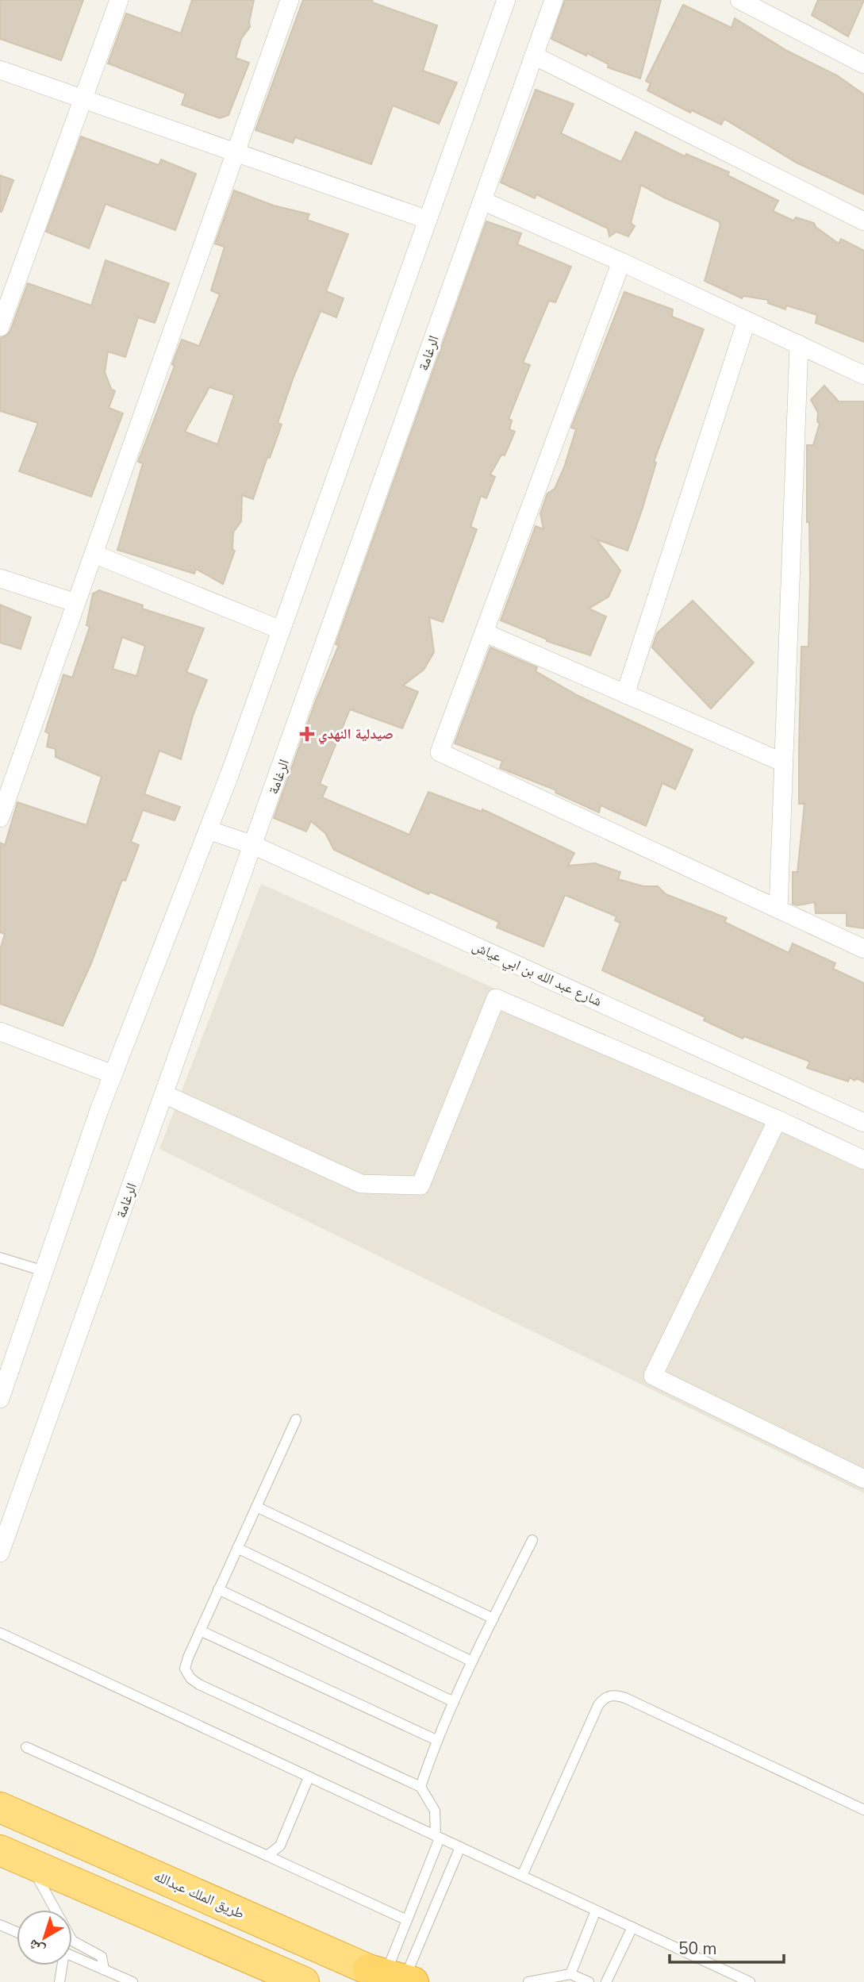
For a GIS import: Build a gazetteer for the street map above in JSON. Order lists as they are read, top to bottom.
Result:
{
  "streets": {
    "highway": ["طريق الملك عبدالله"],
    "street": ["الرغامة", "شارع عبد الله بن ابي عياش"]
  },
  "crossings": [
    ["الرغامة", "شارع عبد الله بن ابي عياش"]
  ],
  "places": {
    "health": ["صيدلية النهدي"]
  },
  "scale_bar": "50 m",
  "north": "bottom left"
}
